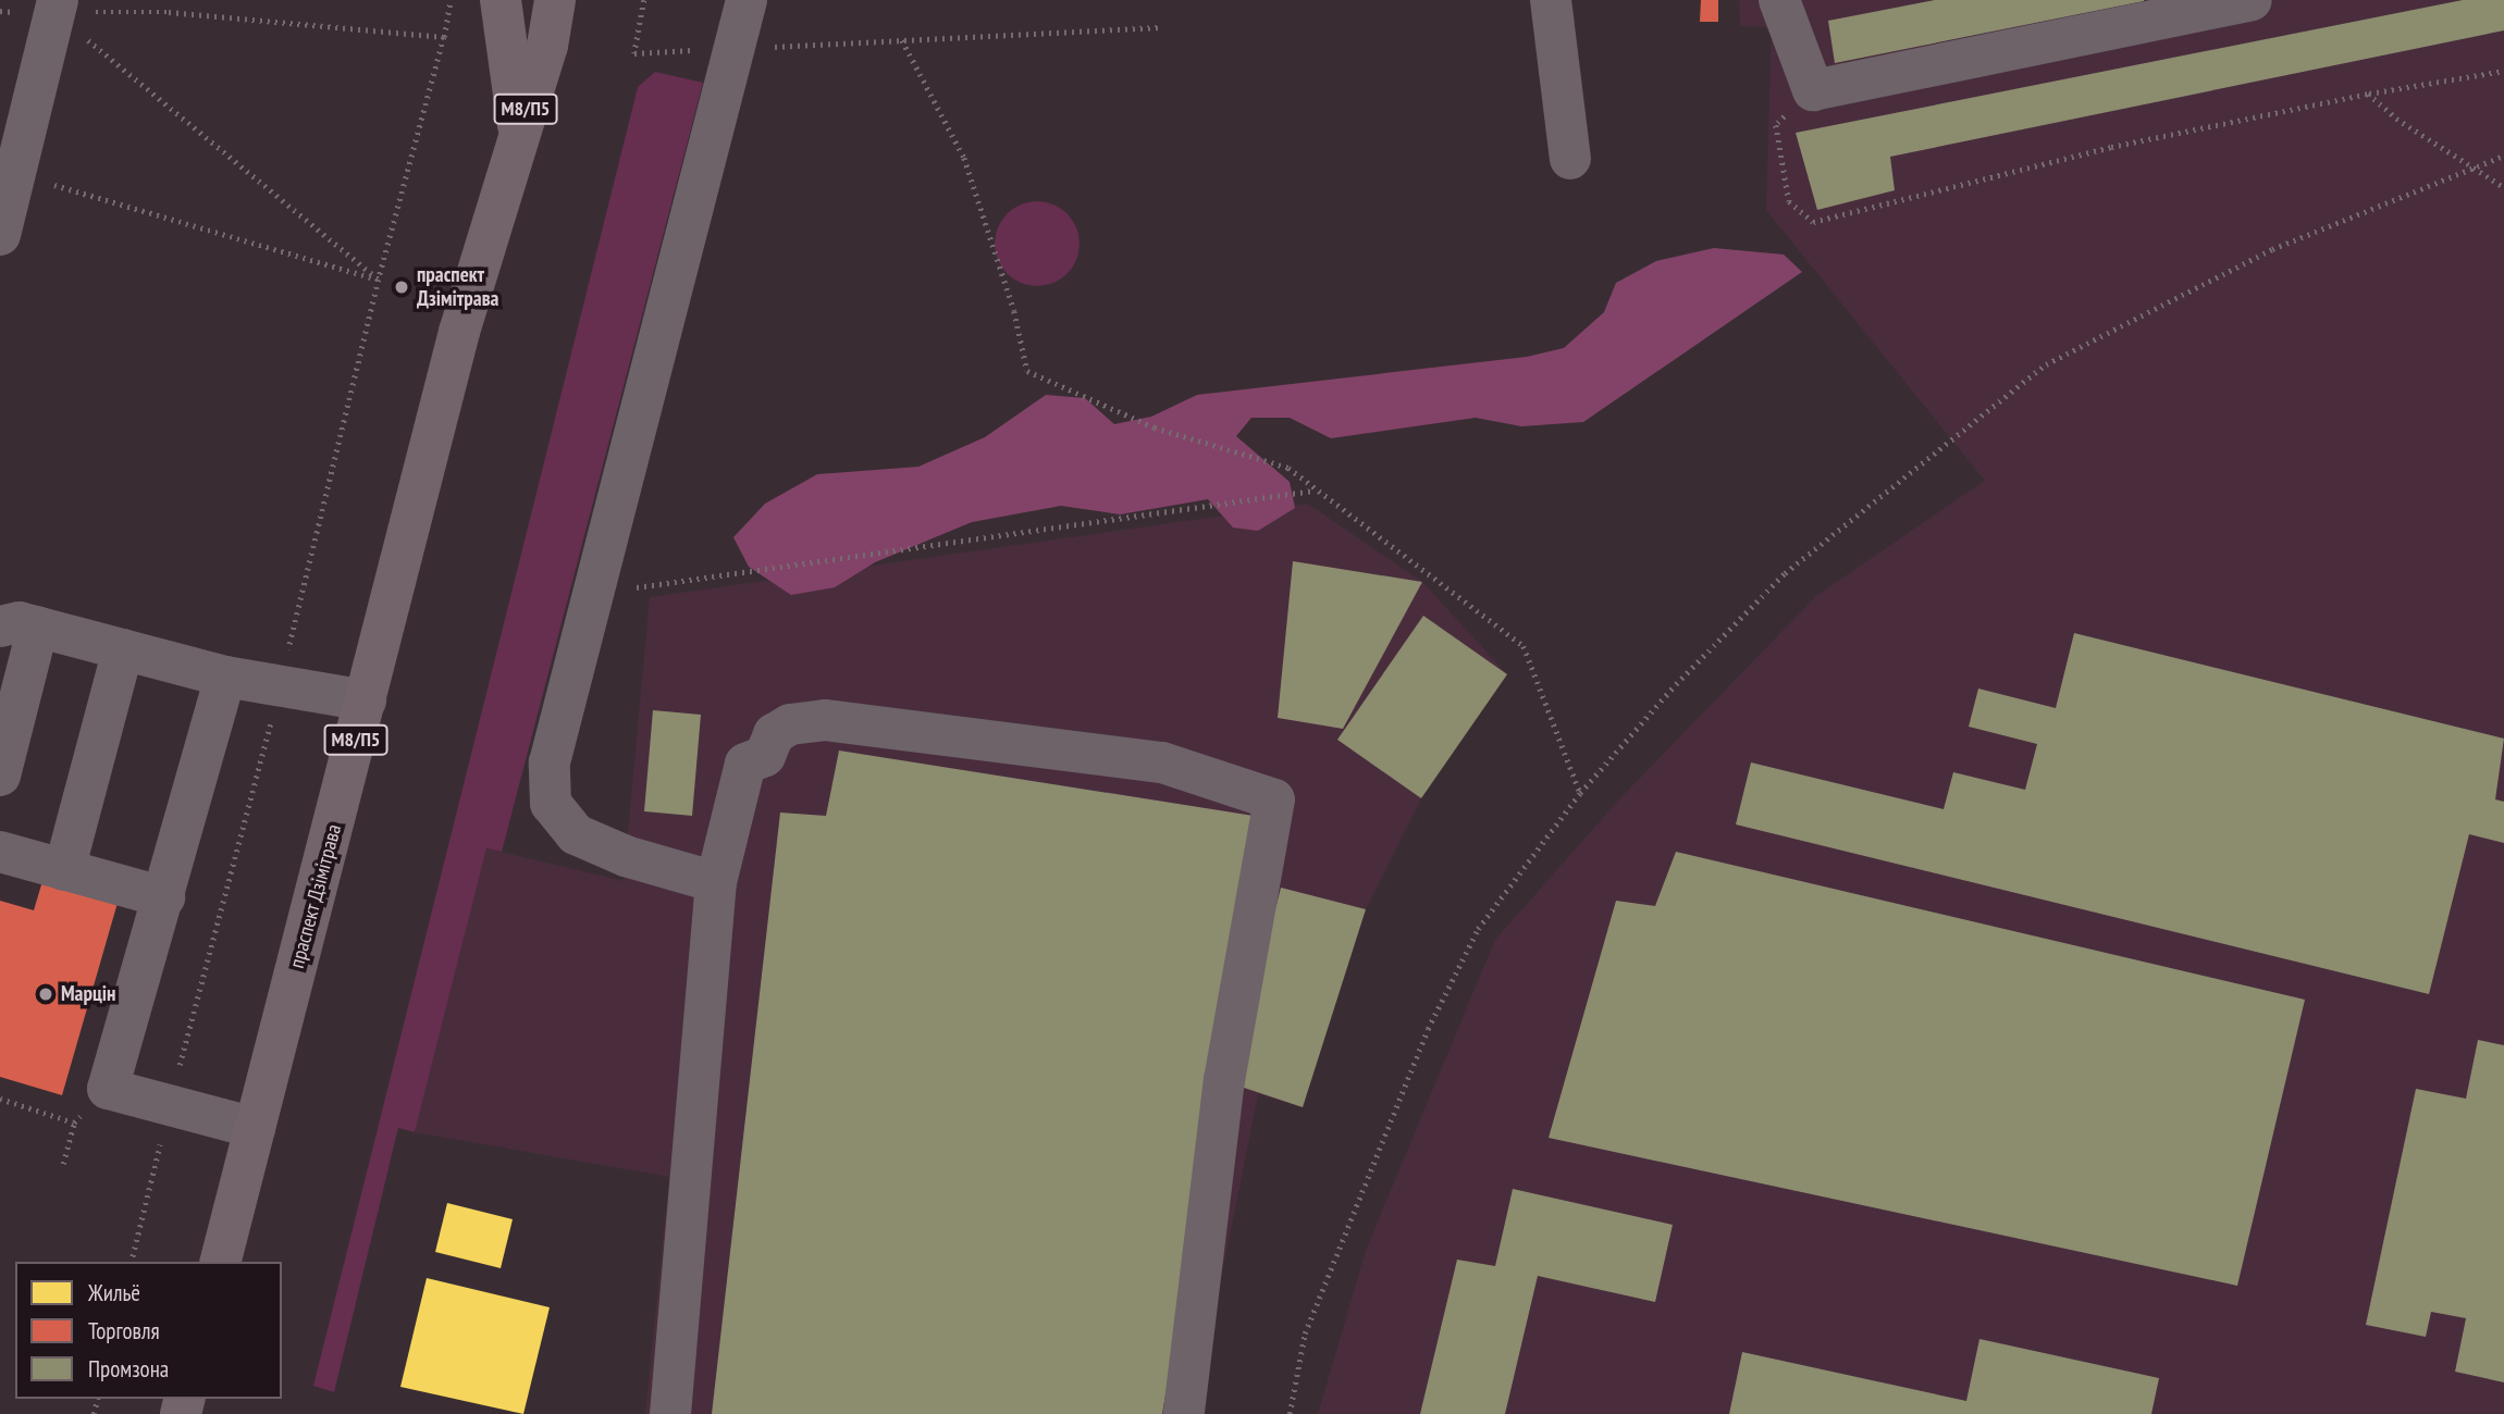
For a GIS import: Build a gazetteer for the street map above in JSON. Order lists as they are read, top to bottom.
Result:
{
  "streets": {
    "main road": ["М8/П5", "праспект Дзімітрава"]
  },
  "places": ["праспект Дзімітрава", "Марцін"],
  "legend": ["Жильё", "Торговля", "Промзона"]
}
